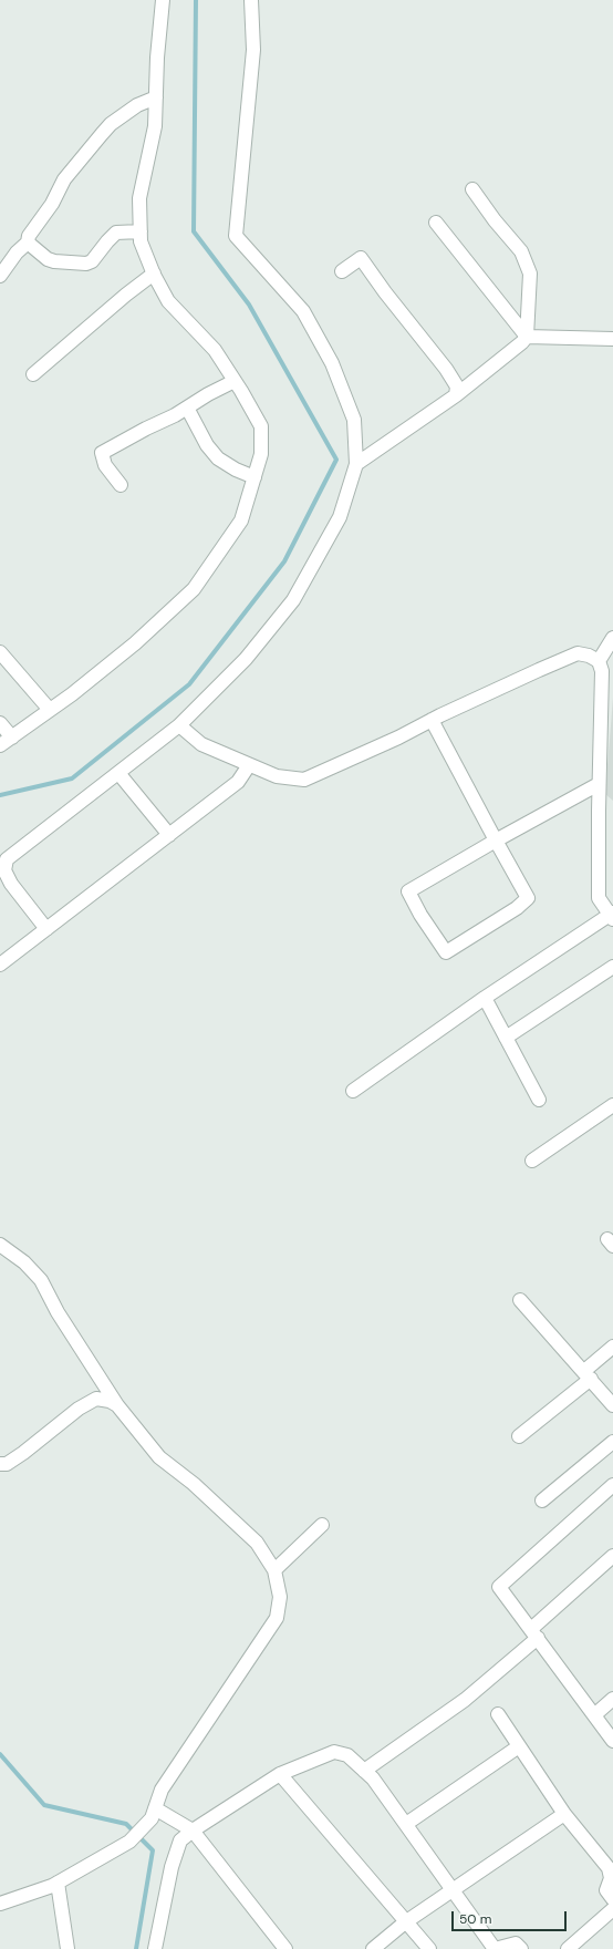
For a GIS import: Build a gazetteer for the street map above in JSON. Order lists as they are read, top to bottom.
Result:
{
  "scale_bar": "50 m"
}
